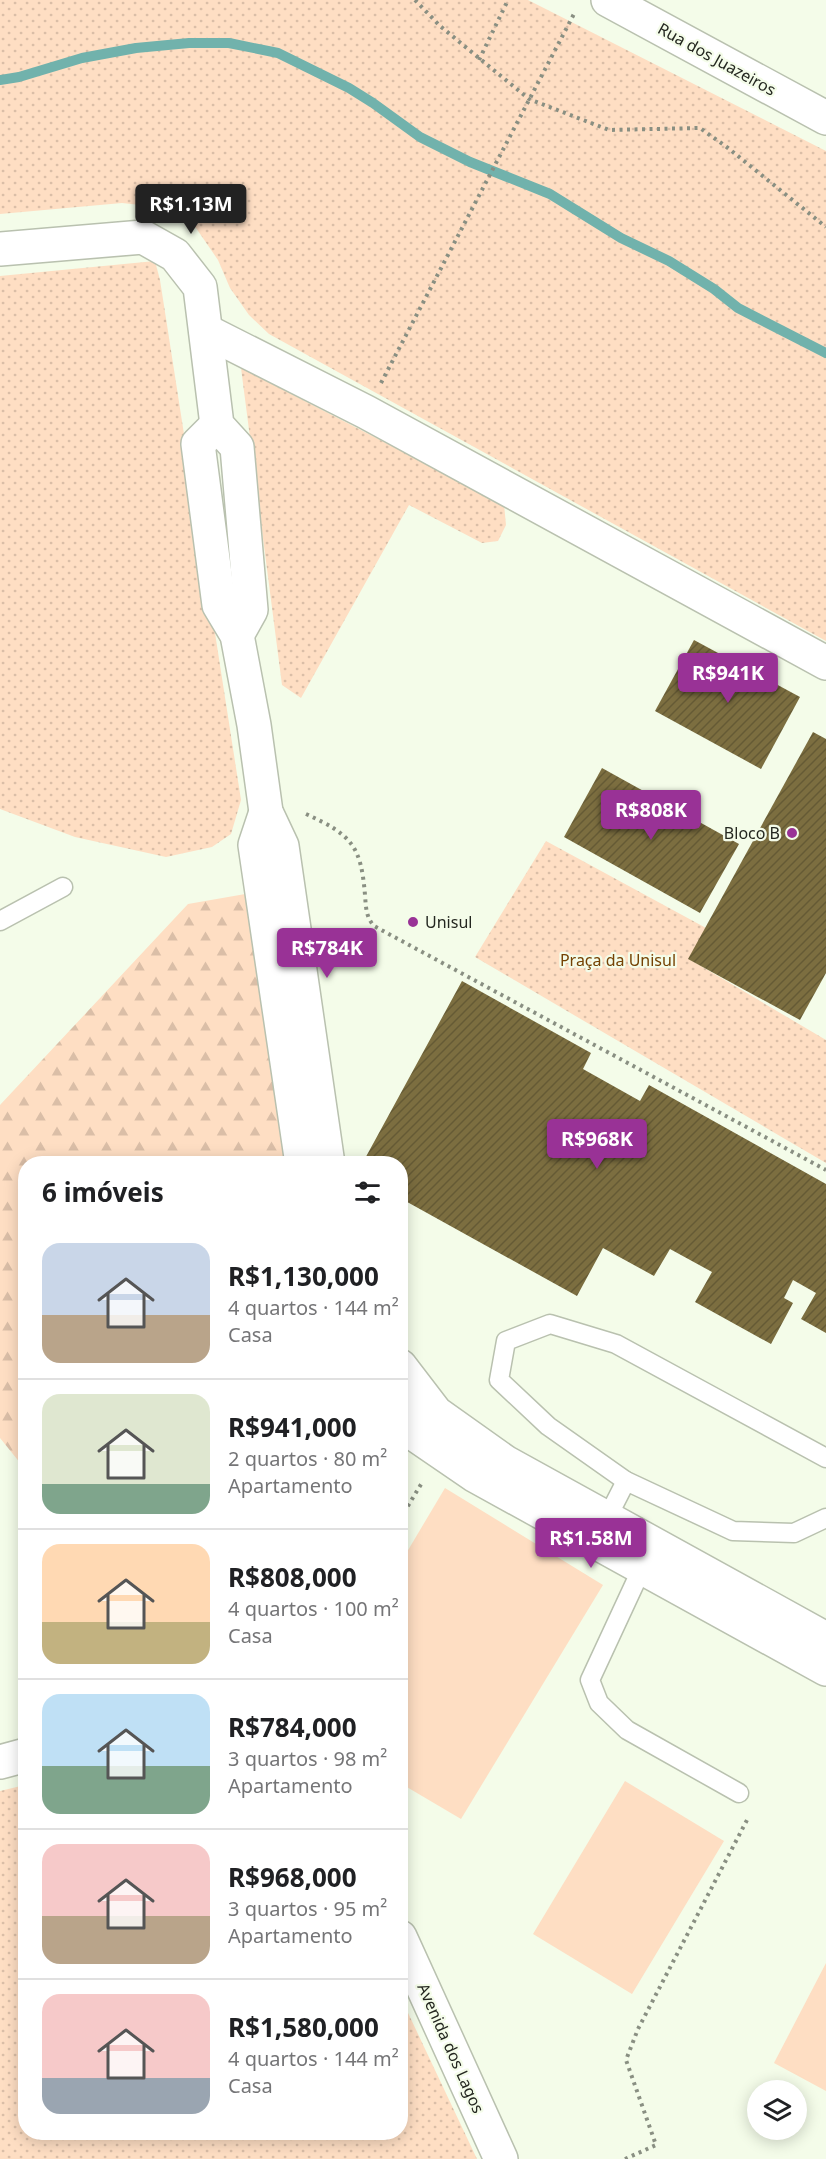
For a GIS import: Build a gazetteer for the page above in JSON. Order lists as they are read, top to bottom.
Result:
{
  "streets": {
    "street": ["Rua dos Juazeiros", "Avenida dos Lagos"]
  },
  "parks": ["Praça da Unisul"],
  "places": ["Bloco B", "Unisul"],
  "page": {
    "price": [
      "R$1.13M",
      "R$941K",
      "R$808K",
      "R$784K",
      "R$968K",
      "R$1.58M"
    ],
    "heading": "6 imóveis",
    "list": [
      {
        "name": "R$1,130,000",
        "note": "4 quartos · 144 m² · Casa"
      },
      {
        "name": "R$941,000",
        "note": "2 quartos · 80 m² · Apartamento"
      },
      {
        "name": "R$808,000",
        "note": "4 quartos · 100 m² · Casa"
      },
      {
        "name": "R$784,000",
        "note": "3 quartos · 98 m² · Apartamento"
      },
      {
        "name": "R$968,000",
        "note": "3 quartos · 95 m² · Apartamento"
      },
      {
        "name": "R$1,580,000",
        "note": "4 quartos · 144 m² · Casa"
      }
    ]
  }
}
